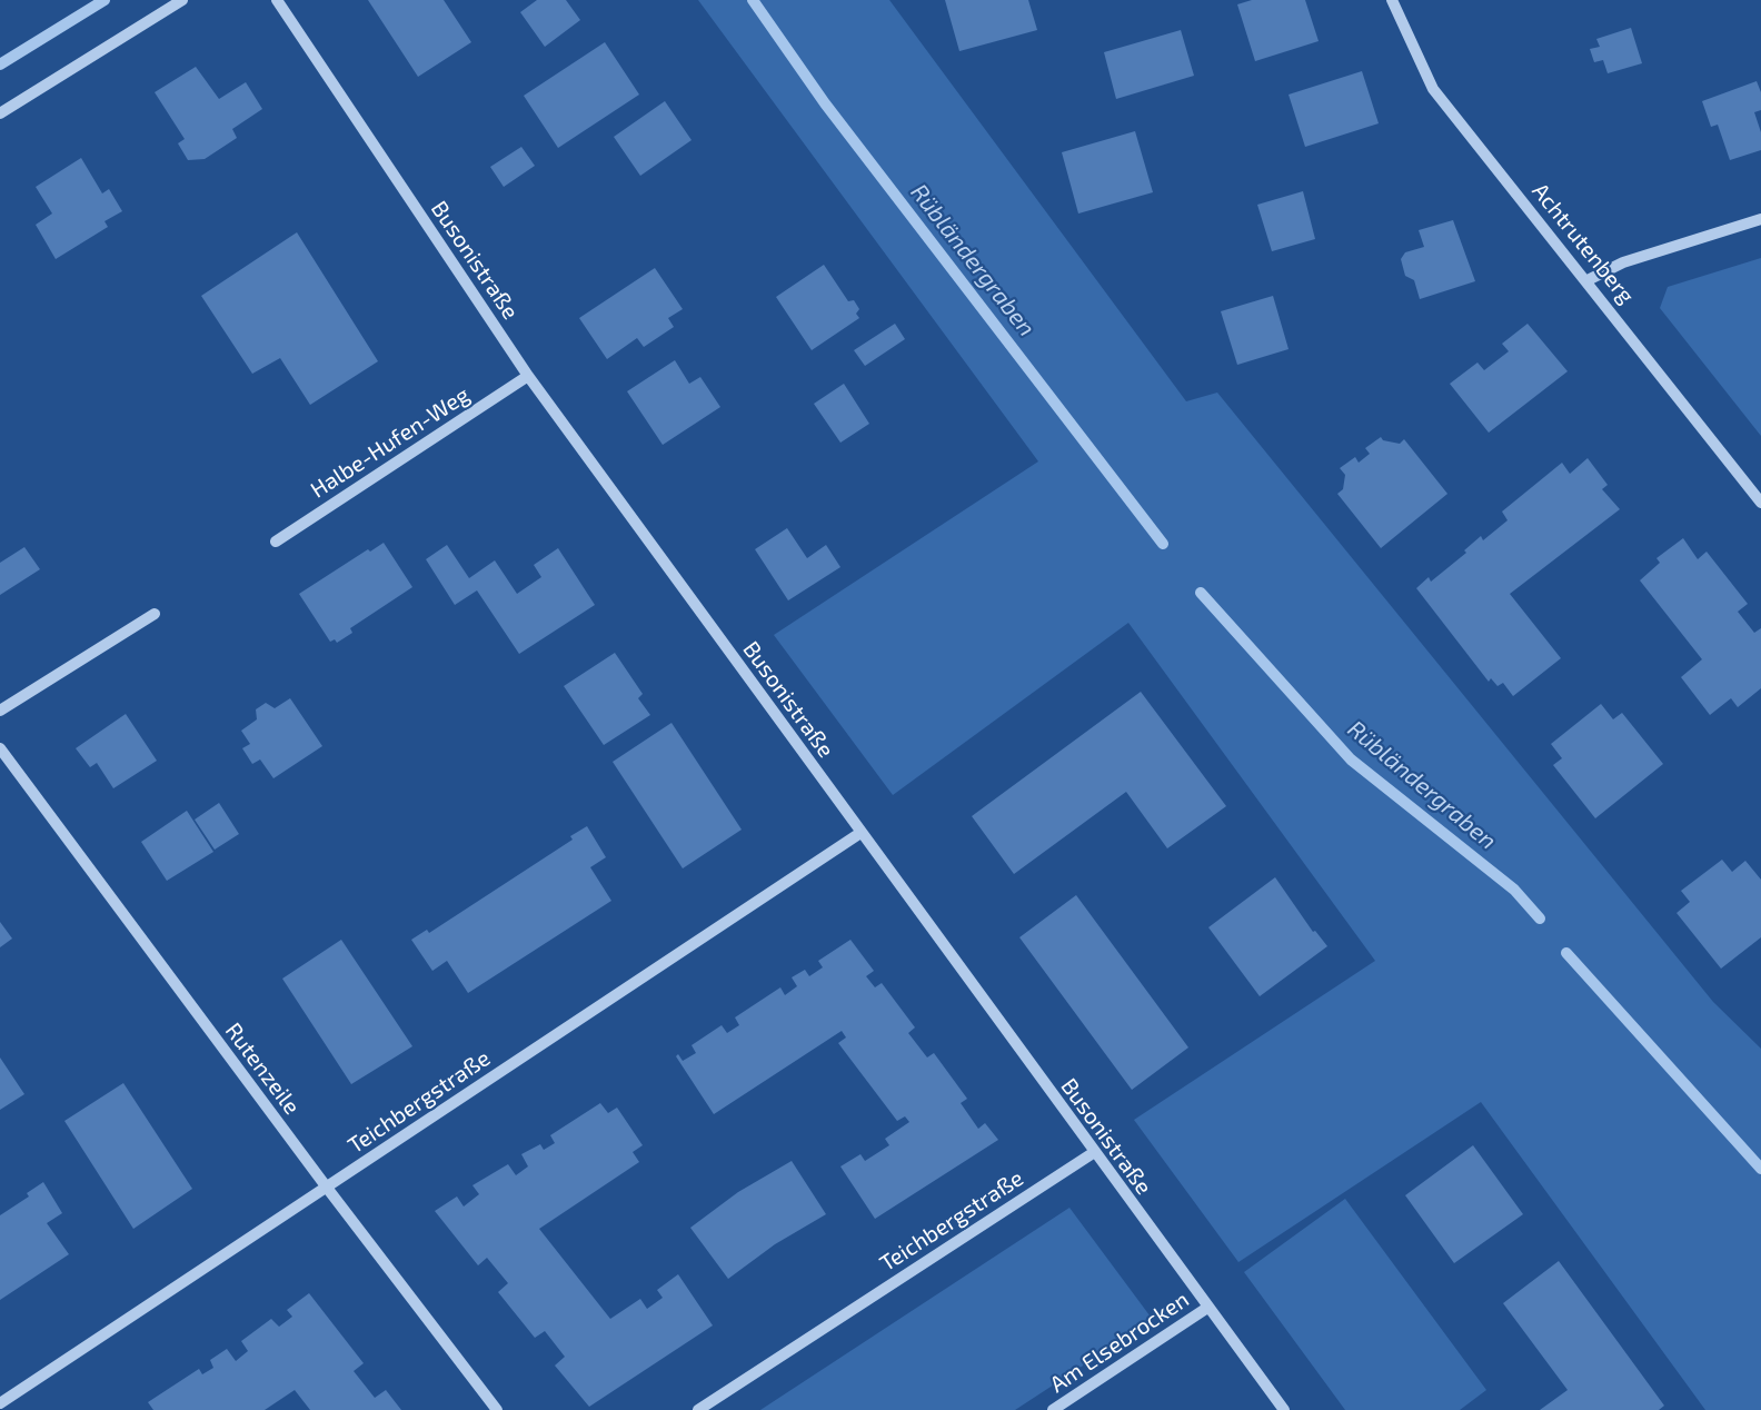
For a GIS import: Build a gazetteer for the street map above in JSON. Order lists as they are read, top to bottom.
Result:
{
  "streets": {
    "street": [
      "Achtrutenberg",
      "Busonistraße",
      "Halbe-Hufen-Weg",
      "Rutenzeile",
      "Teichbergstraße",
      "Am Elsebrocken"
    ]
  },
  "crossings": [
    ["Busonistraße", "Halbe-Hufen-Weg"],
    ["Busonistraße", "Teichbergstraße"],
    ["Busonistraße", "Am Elsebrocken"],
    ["Rutenzeile", "Teichbergstraße"]
  ],
  "water": ["Rübländergraben"]
}
